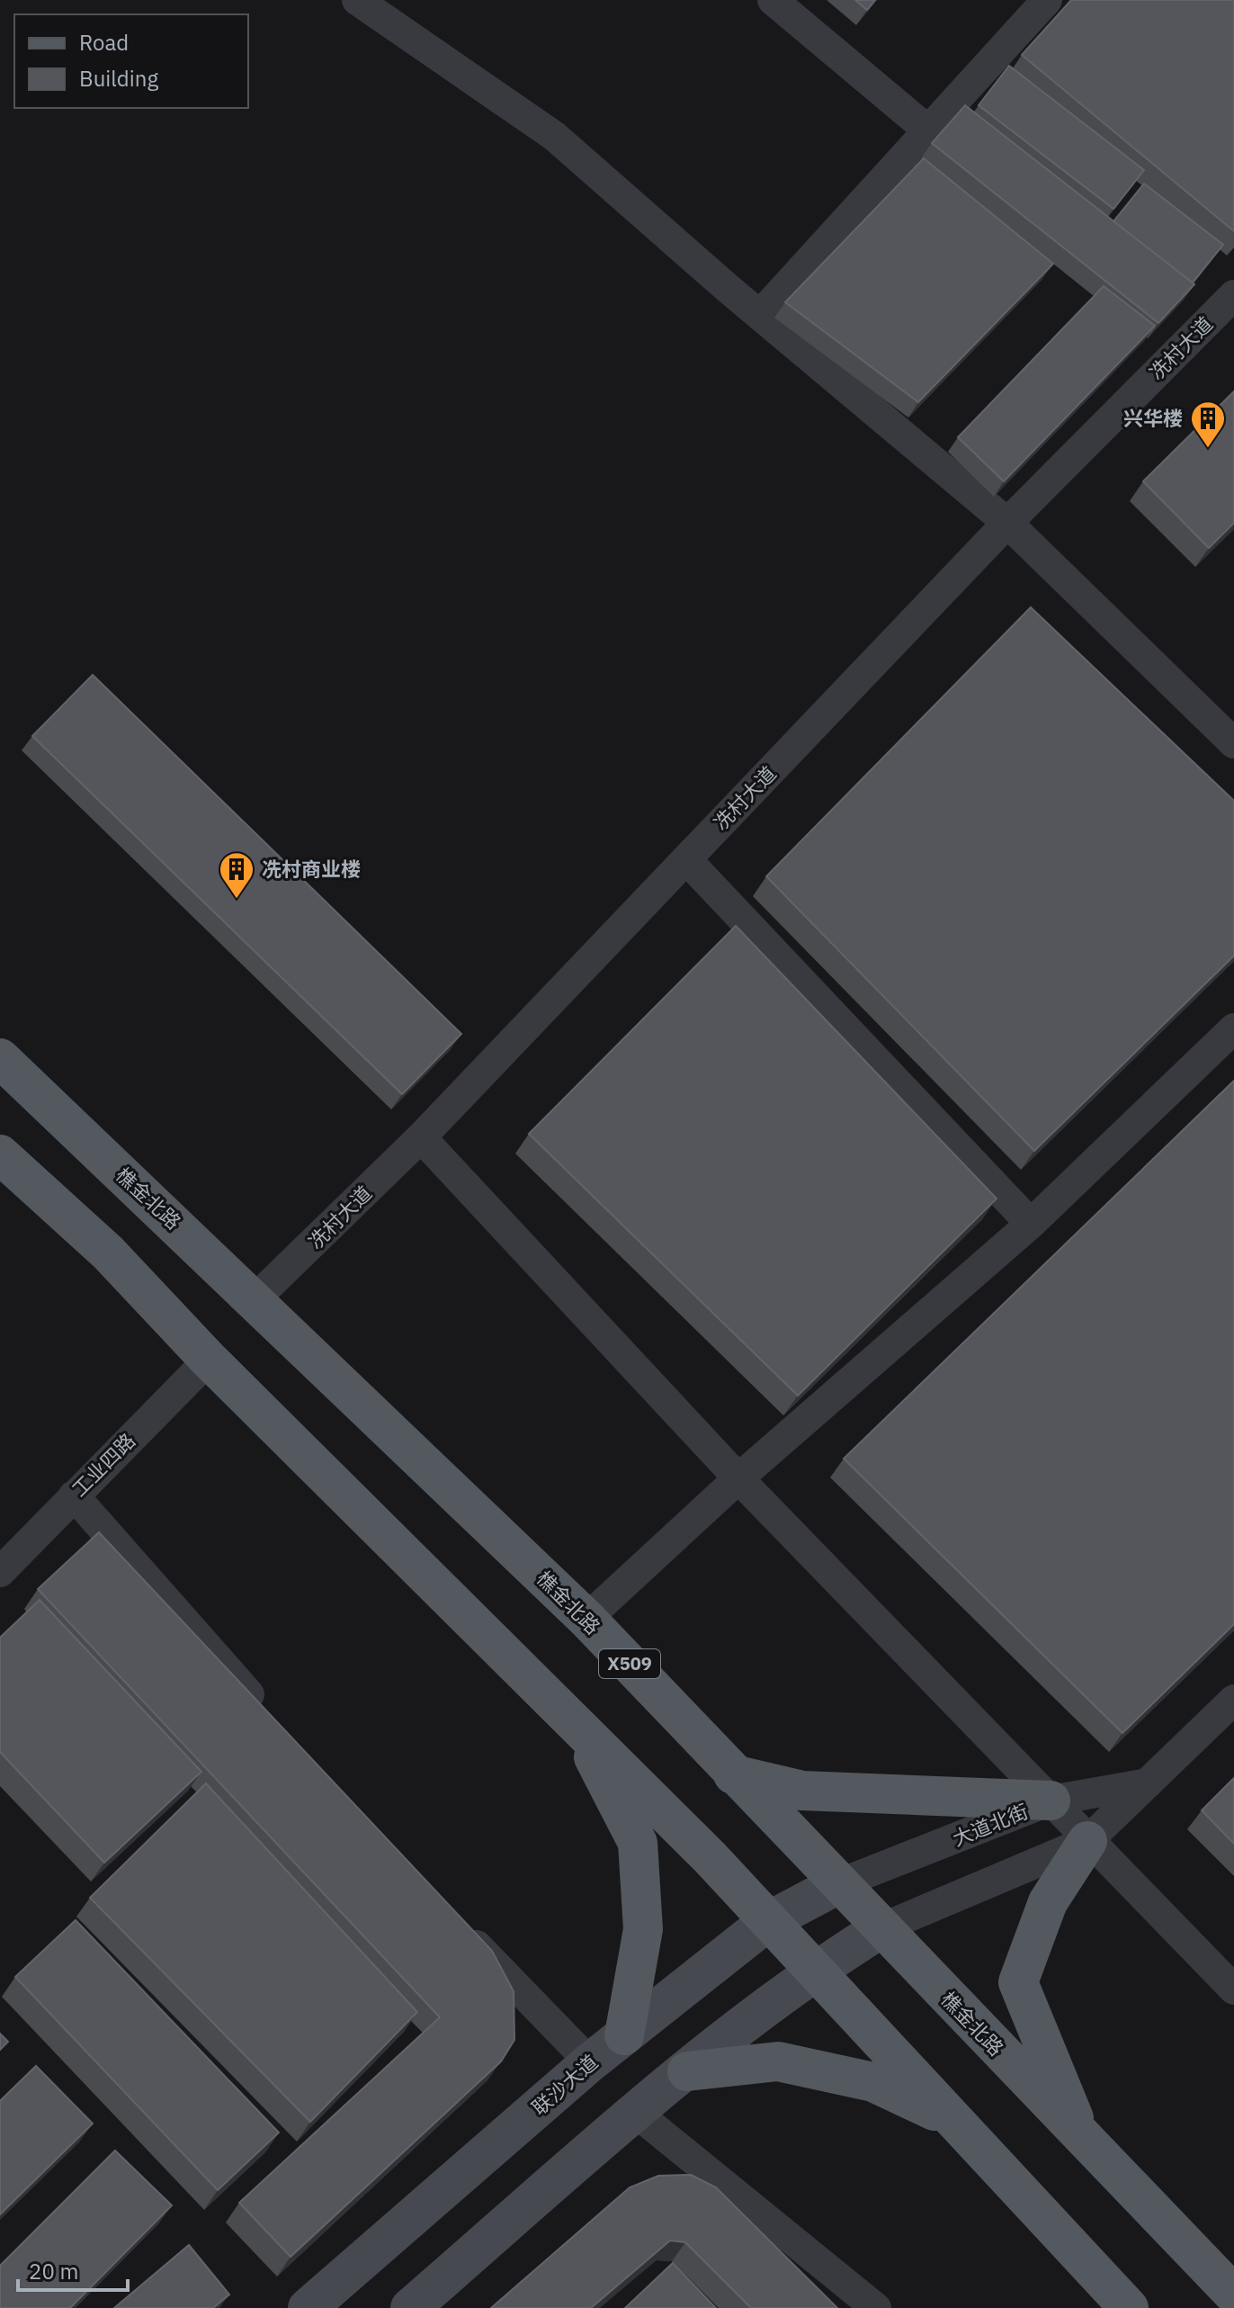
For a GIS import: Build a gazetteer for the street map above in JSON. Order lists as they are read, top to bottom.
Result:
{
  "streets": {
    "main road": ["樵金北路", "X509", "联沙大道"],
    "street": ["冼村大道", "工业四路", "大道北街"]
  },
  "crossings": [
    ["冼村大道", "樵金北路"],
    ["樵金北路", "大道北街"],
    ["樵金北路", "联沙大道"],
    ["大道北街", "联沙大道"]
  ],
  "places": {
    "building": ["兴华楼", "冼村商业楼"]
  },
  "legend": ["Road", "Building"],
  "scale_bar": "20 m"
}
